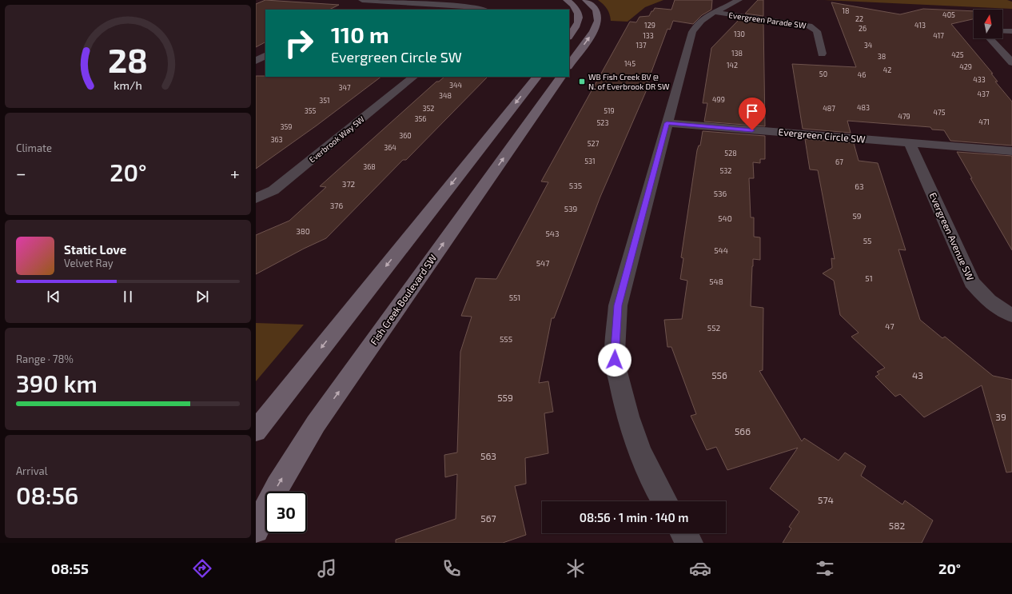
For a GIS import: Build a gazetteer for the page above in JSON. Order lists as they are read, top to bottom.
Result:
{
  "streets": {
    "main road": ["Fish Creek Boulevard SW"],
    "street": [
      "Evergreen Parade SW",
      "Evergreen Circle SW",
      "Everbrook Way SW",
      "Evergreen Avenue SW"
    ]
  },
  "crossings": [
    ["Evergreen Circle SW", "Evergreen Avenue SW"]
  ],
  "places": {
    "transit": ["WB Fish Creek BV @ N. of Everbrook DR SW"]
  },
  "house_numbers": [
    "18",
    "405",
    "22",
    "129",
    "413",
    "26",
    "130",
    "133",
    "417",
    "137",
    "34",
    "138",
    "425",
    "38",
    "145",
    "142",
    "429",
    "42",
    "50",
    "46",
    "433",
    "344",
    "347",
    "437",
    "348",
    "499",
    "351",
    "483",
    "352",
    "487",
    "355",
    "519",
    "475",
    "479",
    "356",
    "471",
    "523",
    "359",
    "360",
    "363",
    "527",
    "364",
    "528",
    "531",
    "67",
    "368",
    "532",
    "372",
    "535",
    "63",
    "536",
    "376",
    "539",
    "59",
    "540",
    "380",
    "543",
    "55",
    "544",
    "547",
    "51",
    "548",
    "551",
    "47",
    "552",
    "555",
    "556",
    "43",
    "559",
    "39",
    "566",
    "563",
    "574",
    "567",
    "582"
  ],
  "north": "top",
  "page": {
    "turn": ["110 m", "Evergreen Circle SW"],
    "tile": [
      "Climate",
      ["Range · 78%", "390 km"],
      ["Arrival", "08:56"]
    ],
    "heat": ["−", "20°", "+"],
    "song": ["Static Love", "Velvet Ray"],
    "limit": "30",
    "trip": "08:56 · 1 min · 140 m",
    "tabs": ["08:55", "20°"],
    "gauge": ["28", "km/h"]
  }
}
